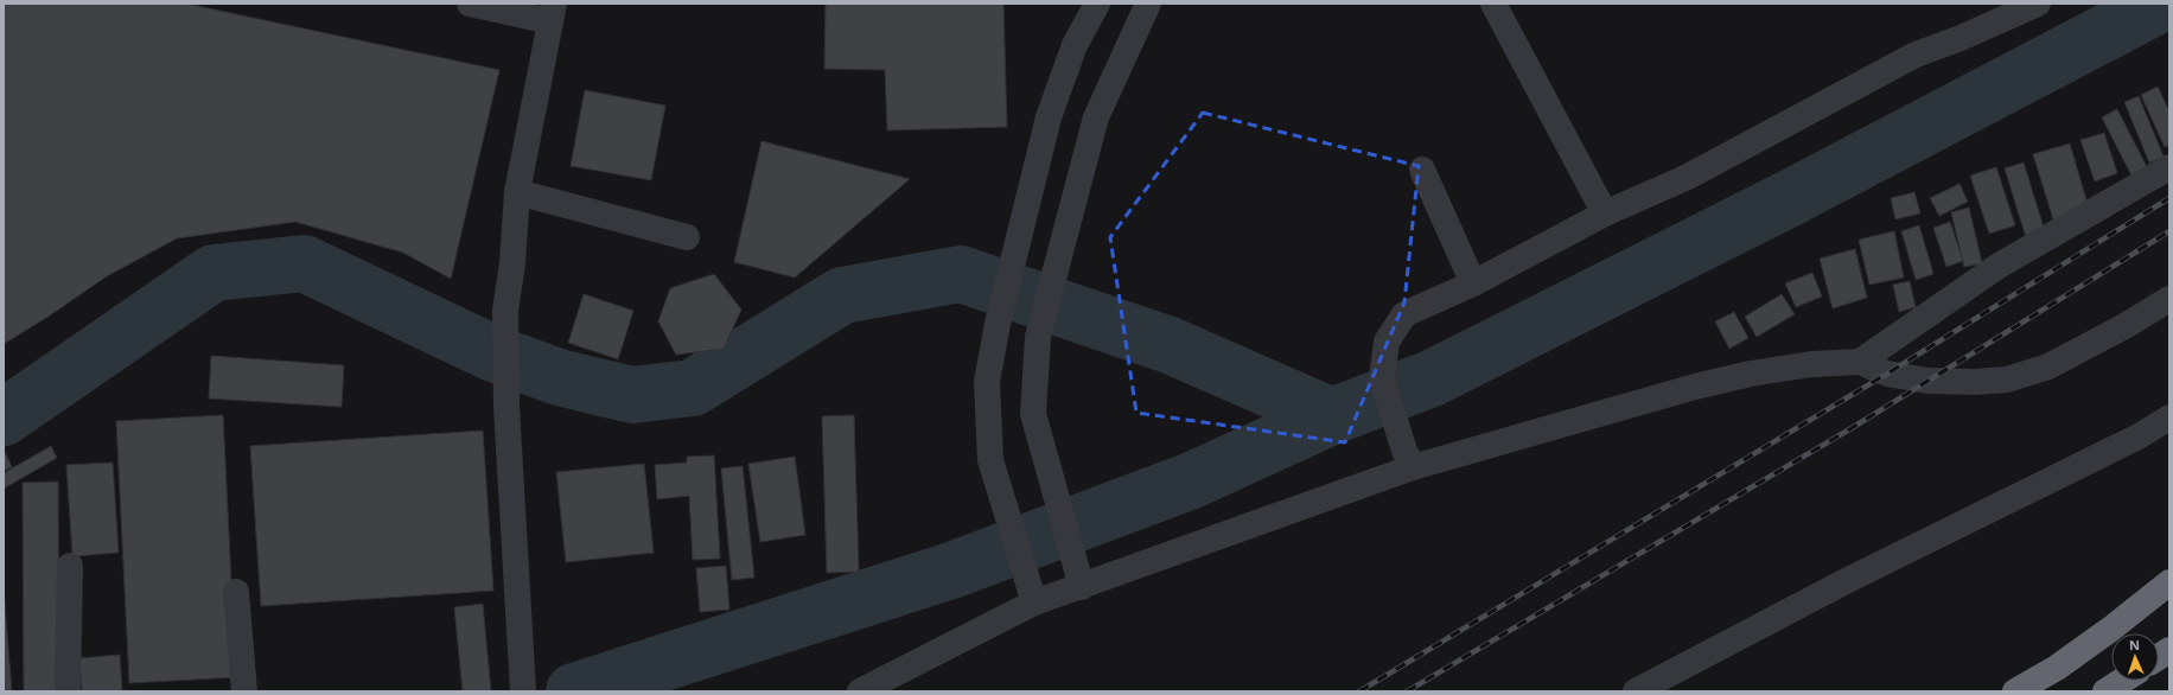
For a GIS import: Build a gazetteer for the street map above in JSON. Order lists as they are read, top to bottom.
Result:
{
  "north": "top"
}
